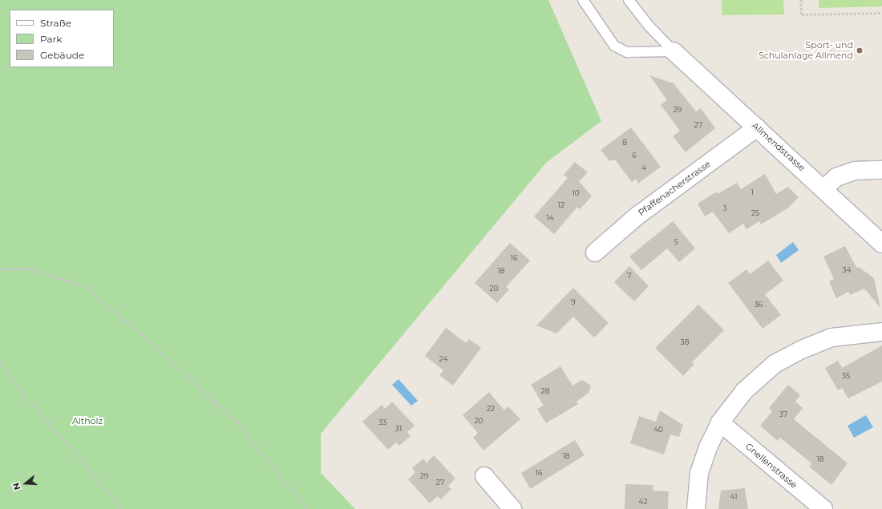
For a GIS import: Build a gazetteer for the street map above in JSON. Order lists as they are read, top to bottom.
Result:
{
  "streets": {
    "street": ["Allmendstrasse", "Pfaffenacherstrasse", "Gnellenstrasse"]
  },
  "crossings": [
    ["Allmendstrasse", "Pfaffenacherstrasse"]
  ],
  "parks": ["Altholz"],
  "places": ["Sport- und Schulanlage Allmend"],
  "house_numbers": [
    "29",
    "27",
    "8",
    "6",
    "4",
    "1",
    "10",
    "12",
    "3",
    "25",
    "14",
    "5",
    "16",
    "34",
    "18",
    "7",
    "20",
    "9",
    "36",
    "38",
    "24",
    "35",
    "28",
    "22",
    "37",
    "20",
    "33",
    "31",
    "40",
    "18",
    "18",
    "16",
    "29",
    "27",
    "41",
    "42"
  ],
  "legend": ["Straße", "Park", "Gebäude"],
  "north": "left"
}
